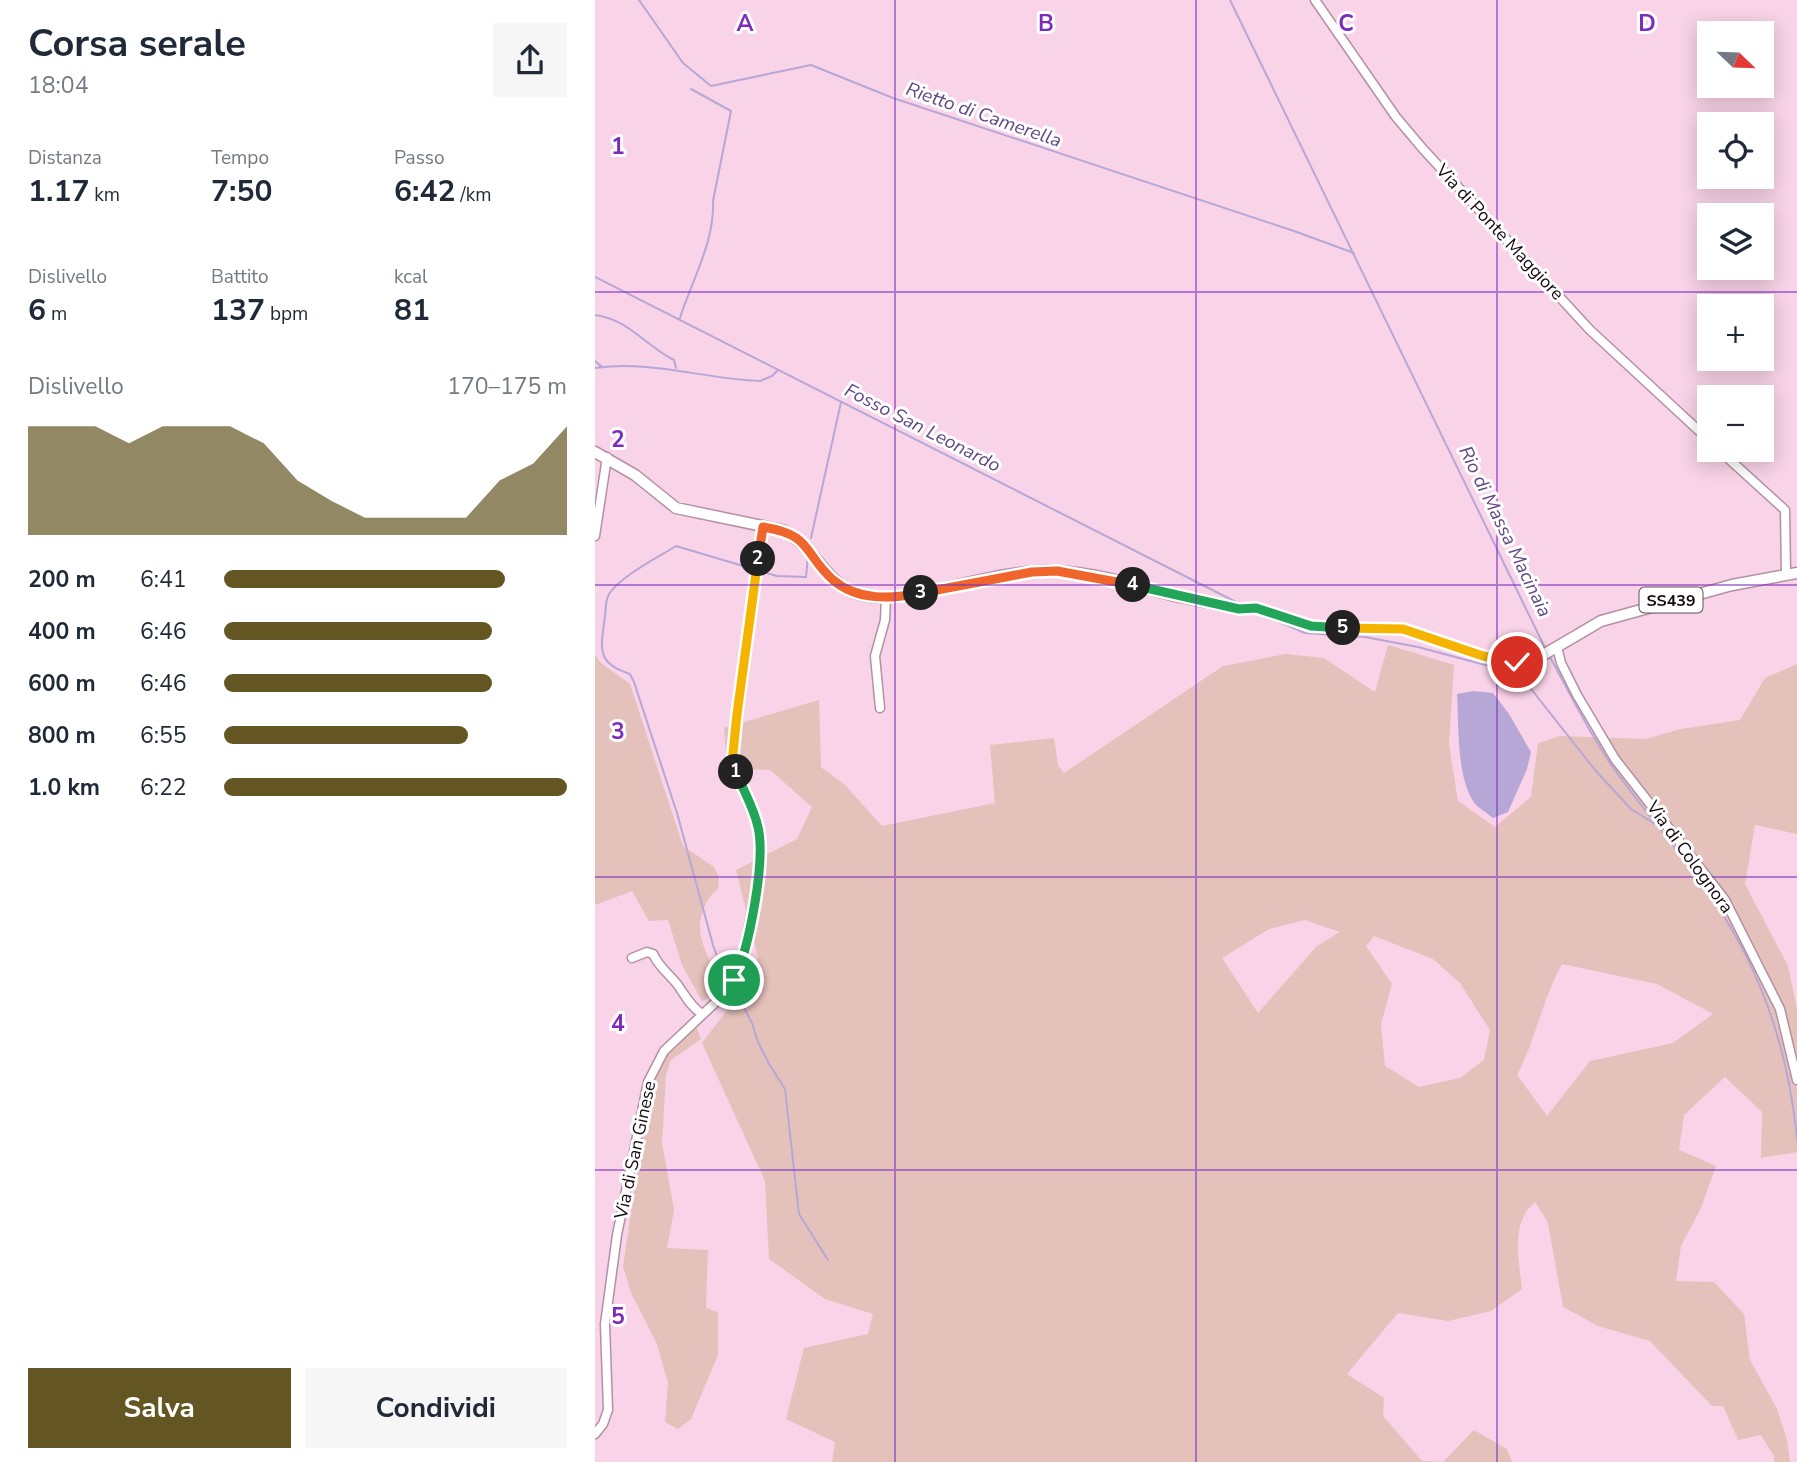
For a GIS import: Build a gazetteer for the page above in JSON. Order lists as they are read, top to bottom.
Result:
{
  "streets": {
    "main road": ["SS439"],
    "street": ["Via di Ponte Maggiore", "Via di Colognora", "Via di San Ginese"]
  },
  "crossings": [
    ["SS439", "Via di Colognora"],
    ["SS439", "Via di San Ginese"]
  ],
  "water": ["Rietto di Camerella", "Fosso San Leonardo", "Rio di Massa Macinaia"],
  "north": "bottom right",
  "page": {
    "heading": ["Corsa serale", "18:04"],
    "map_buttons": ["+", "−"],
    "stats": [
      ["Distanza", "1.17 km"],
      ["Tempo", "7:50"],
      ["Passo", "6:42 /km"],
      ["Dislivello", "6 m"],
      ["Battito", "137 bpm"],
      ["kcal", "81"]
    ],
    "chart": ["Dislivello", "170–175 m"],
    "pins": [
      "2",
      "4",
      "3",
      "5",
      "1"
    ],
    "list": [
      {
        "name": "200 m",
        "note": "6:41"
      },
      {
        "name": "400 m",
        "note": "6:46"
      },
      {
        "name": "600 m",
        "note": "6:46"
      },
      {
        "name": "800 m",
        "note": "6:55"
      },
      {
        "name": "1.0 km",
        "note": "6:22"
      }
    ],
    "buttons": ["Salva", "Condividi"]
  },
  "grid": {
    "columns": [
      "A",
      "B",
      "C",
      "D"
    ],
    "rows": [
      "1",
      "2",
      "3",
      "4",
      "5"
    ]
  }
}
